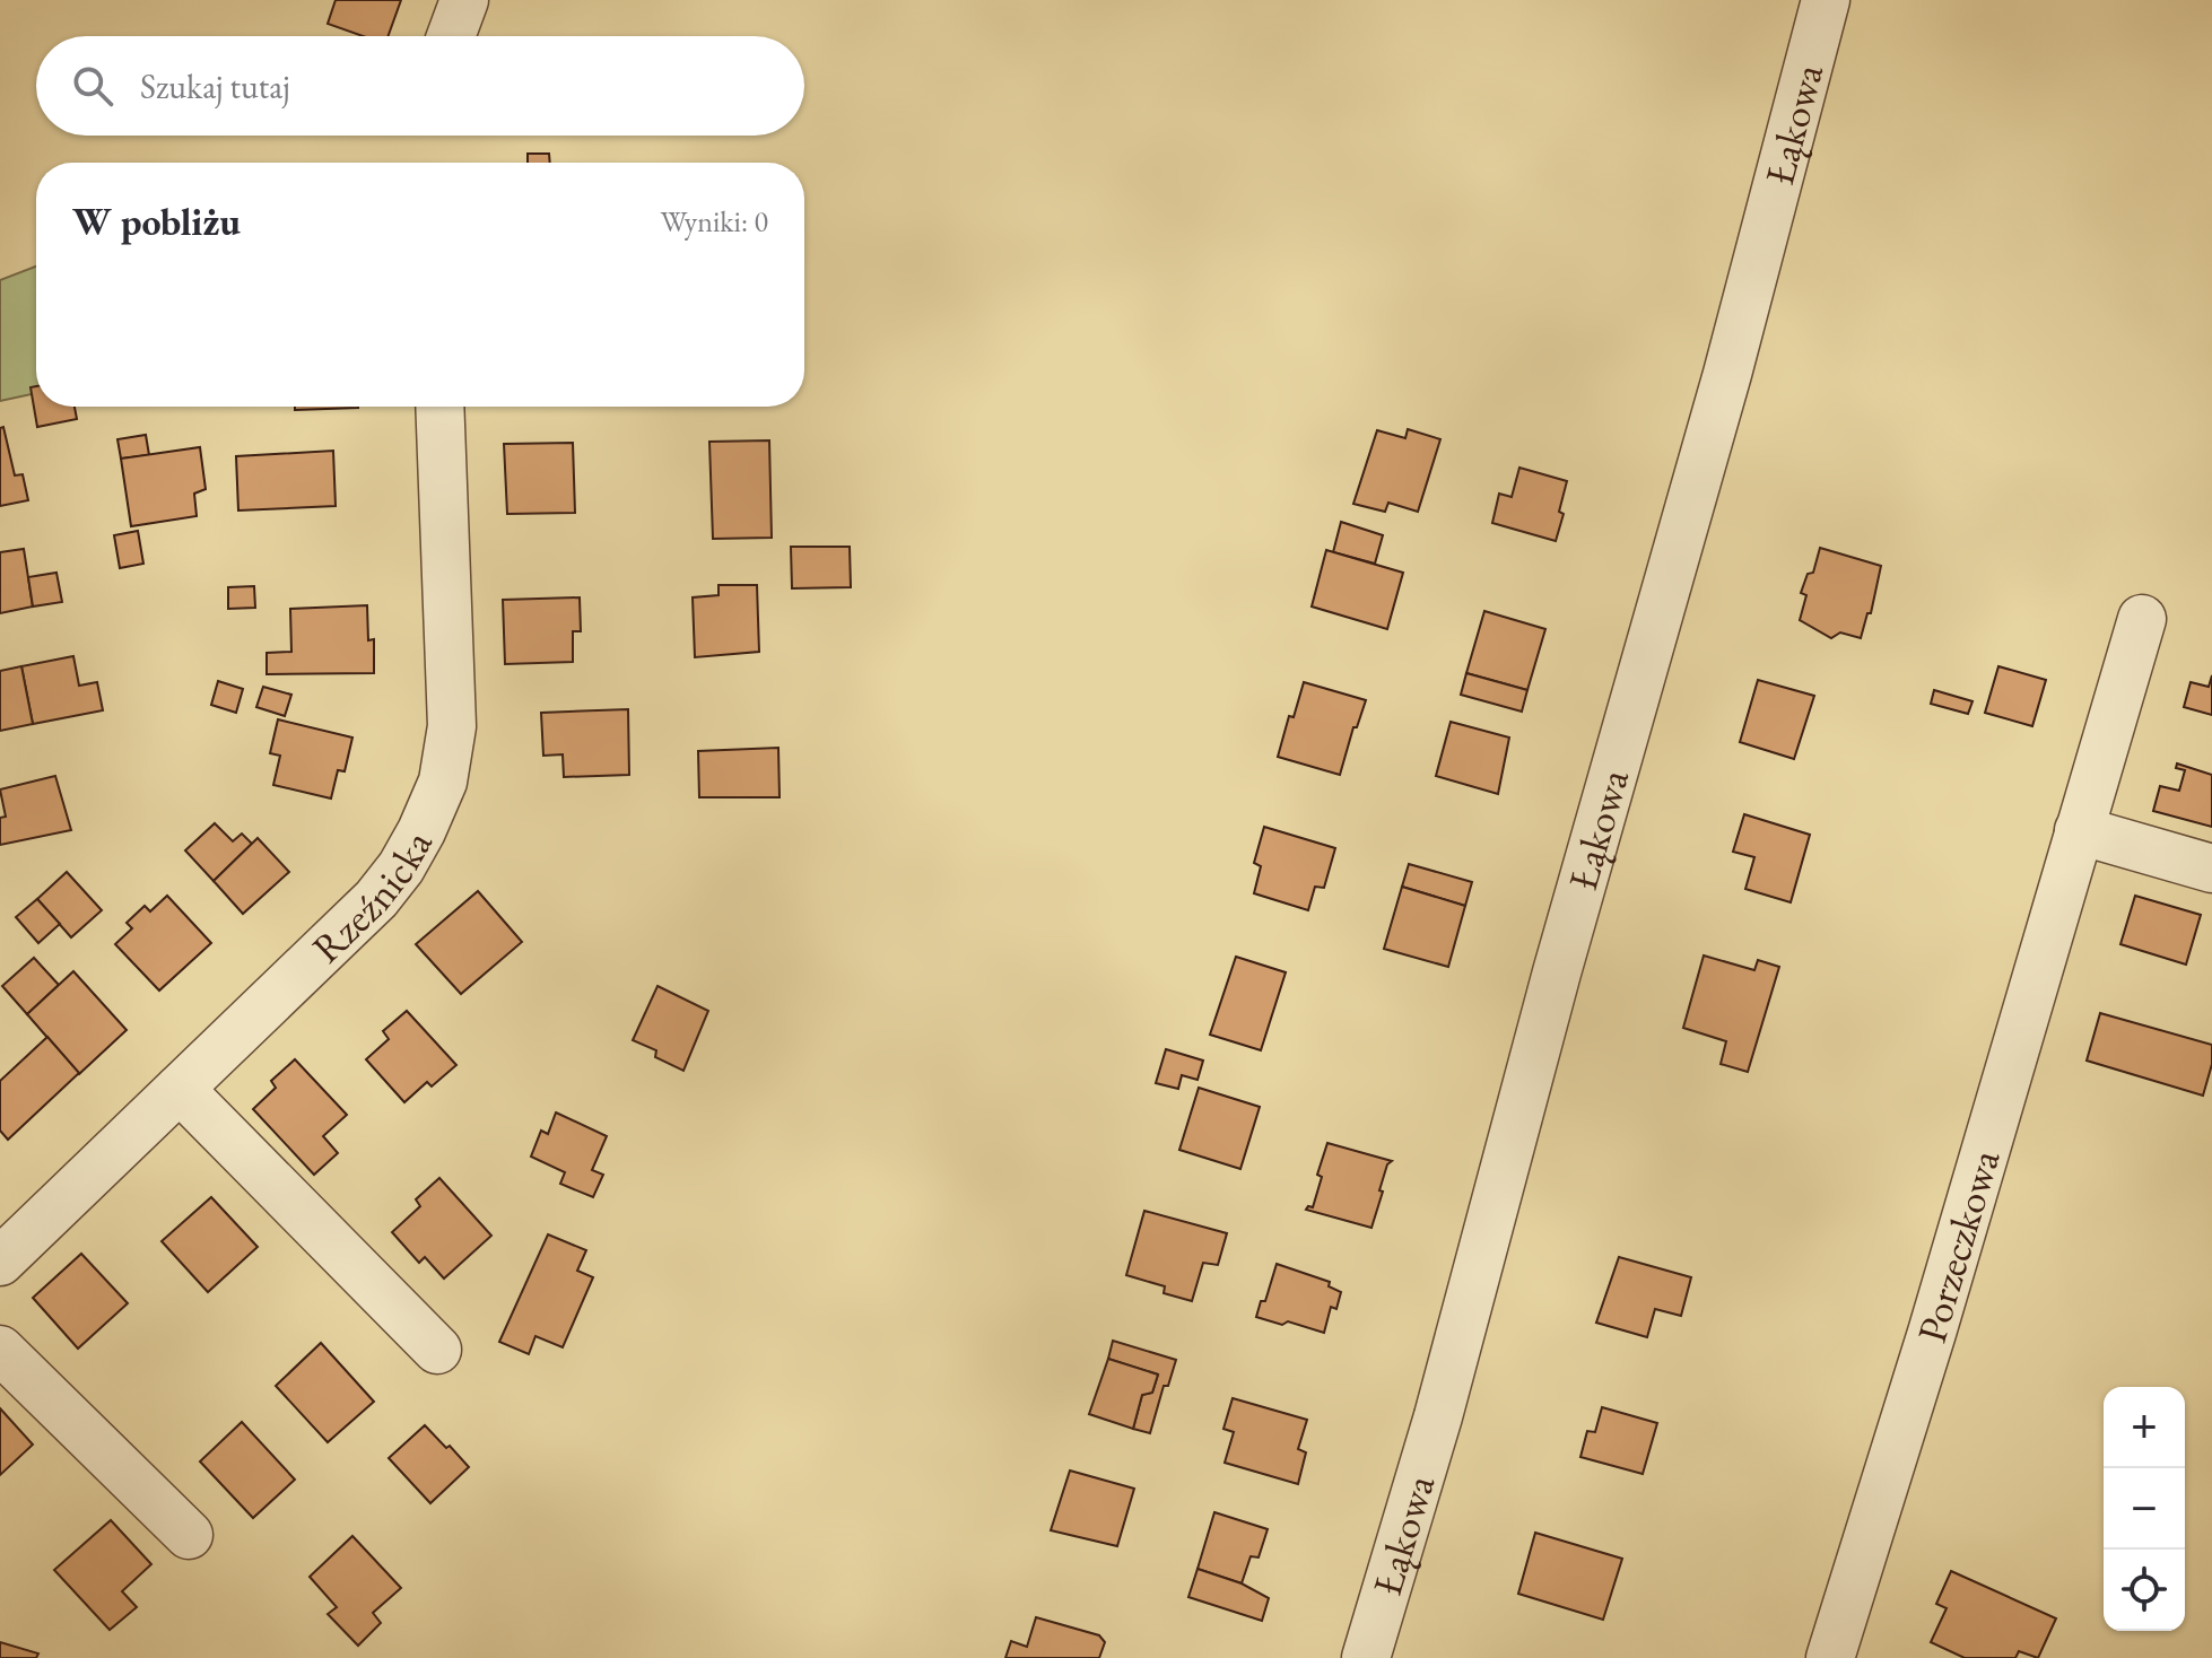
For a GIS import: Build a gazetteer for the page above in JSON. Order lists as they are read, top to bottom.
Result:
{
  "streets": {
    "street": ["Łąkowa", "Rzeźnicka", "Porzeczkowa"]
  },
  "page": {
    "search": "Szukaj tutaj",
    "heading": ["W pobliżu", "Wyniki: 0"],
    "map_buttons": ["+", "−"]
  }
}
